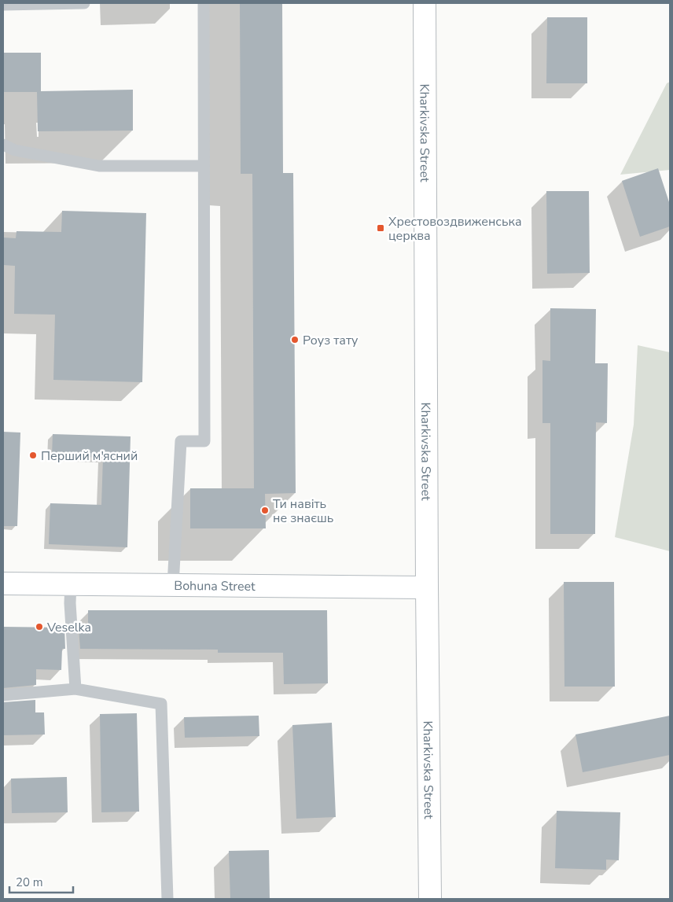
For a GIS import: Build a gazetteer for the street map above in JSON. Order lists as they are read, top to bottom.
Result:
{
  "streets": {
    "main road": ["Kharkivska Street", "Bohuna Street"]
  },
  "crossings": [
    ["Kharkivska Street", "Bohuna Street"]
  ],
  "places": {
    "transit": ["Хрестовоздвиженська церква"],
    "other": [
      "Роуз тату",
      "Перший м'ясний",
      "Ти навіть не знаєшь",
      "Veselka"
    ]
  },
  "scale_bar": "20 m"
}
